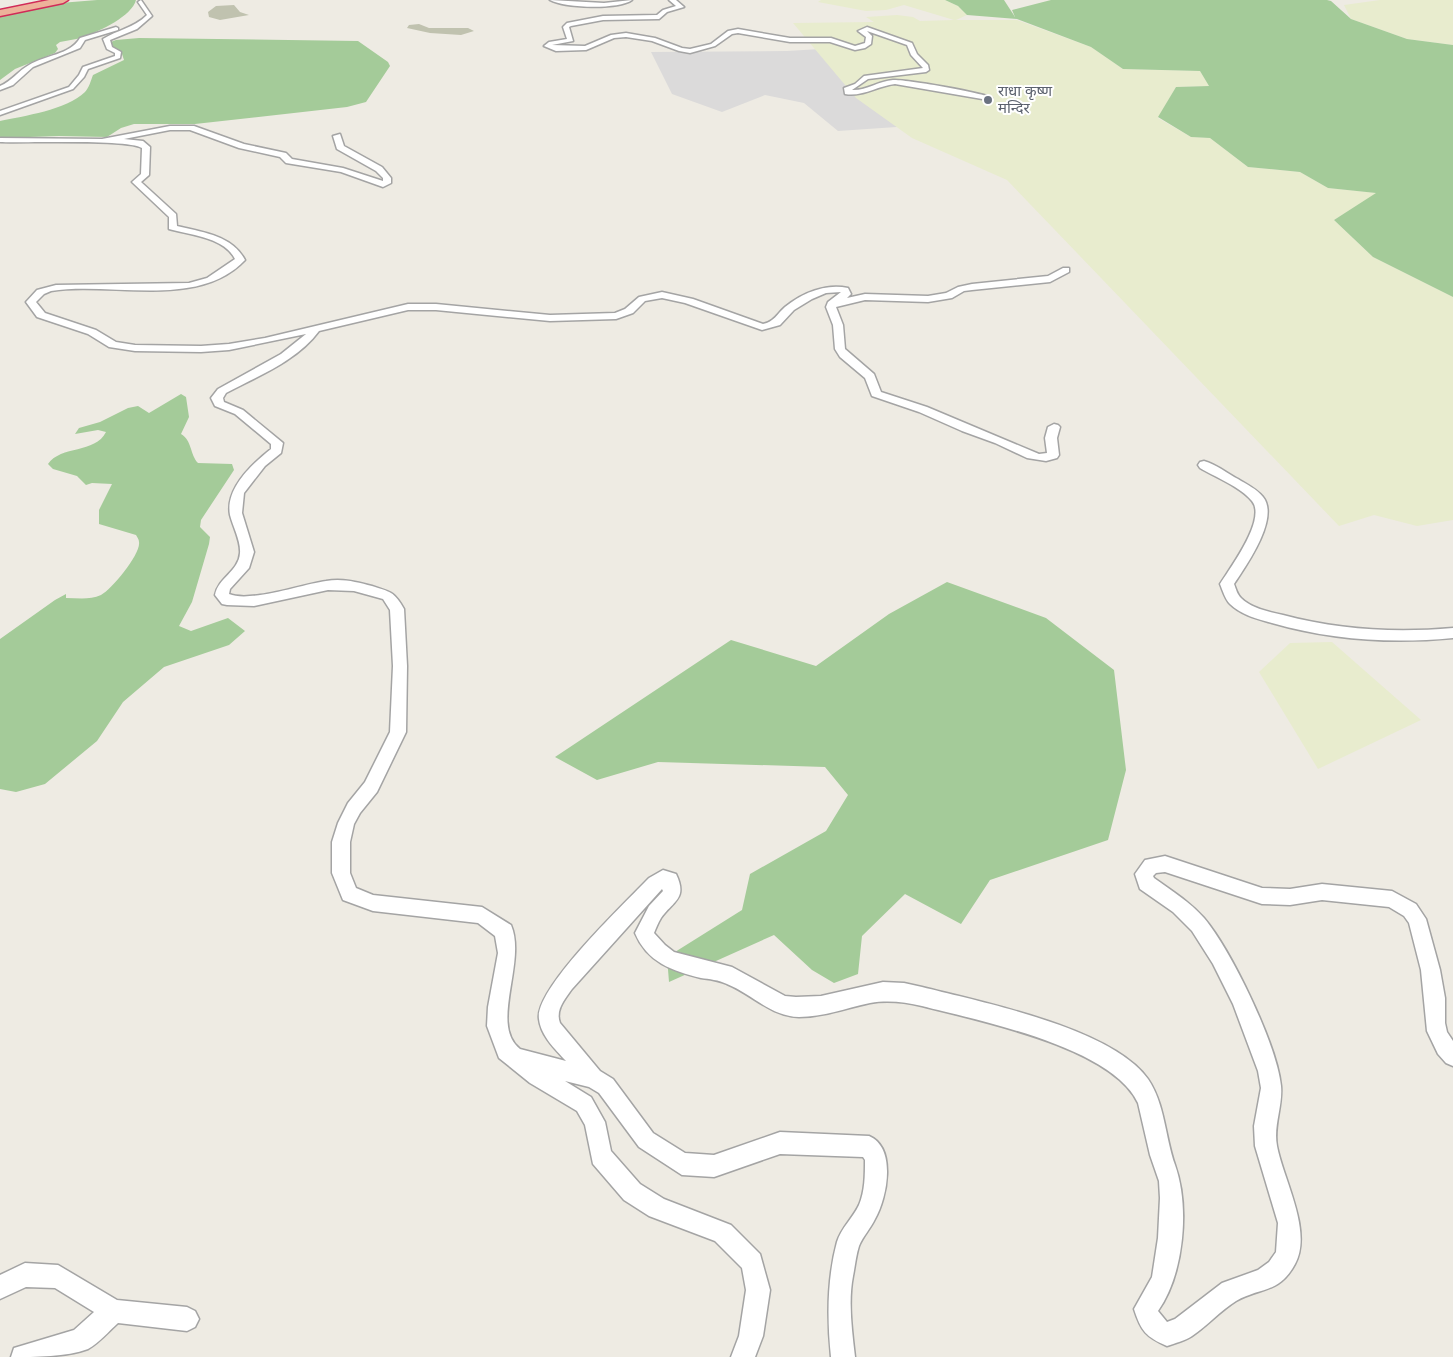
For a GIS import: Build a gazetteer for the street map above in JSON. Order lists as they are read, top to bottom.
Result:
{
  "places": ["राधा कृष्ण मन्दिर"]
}
